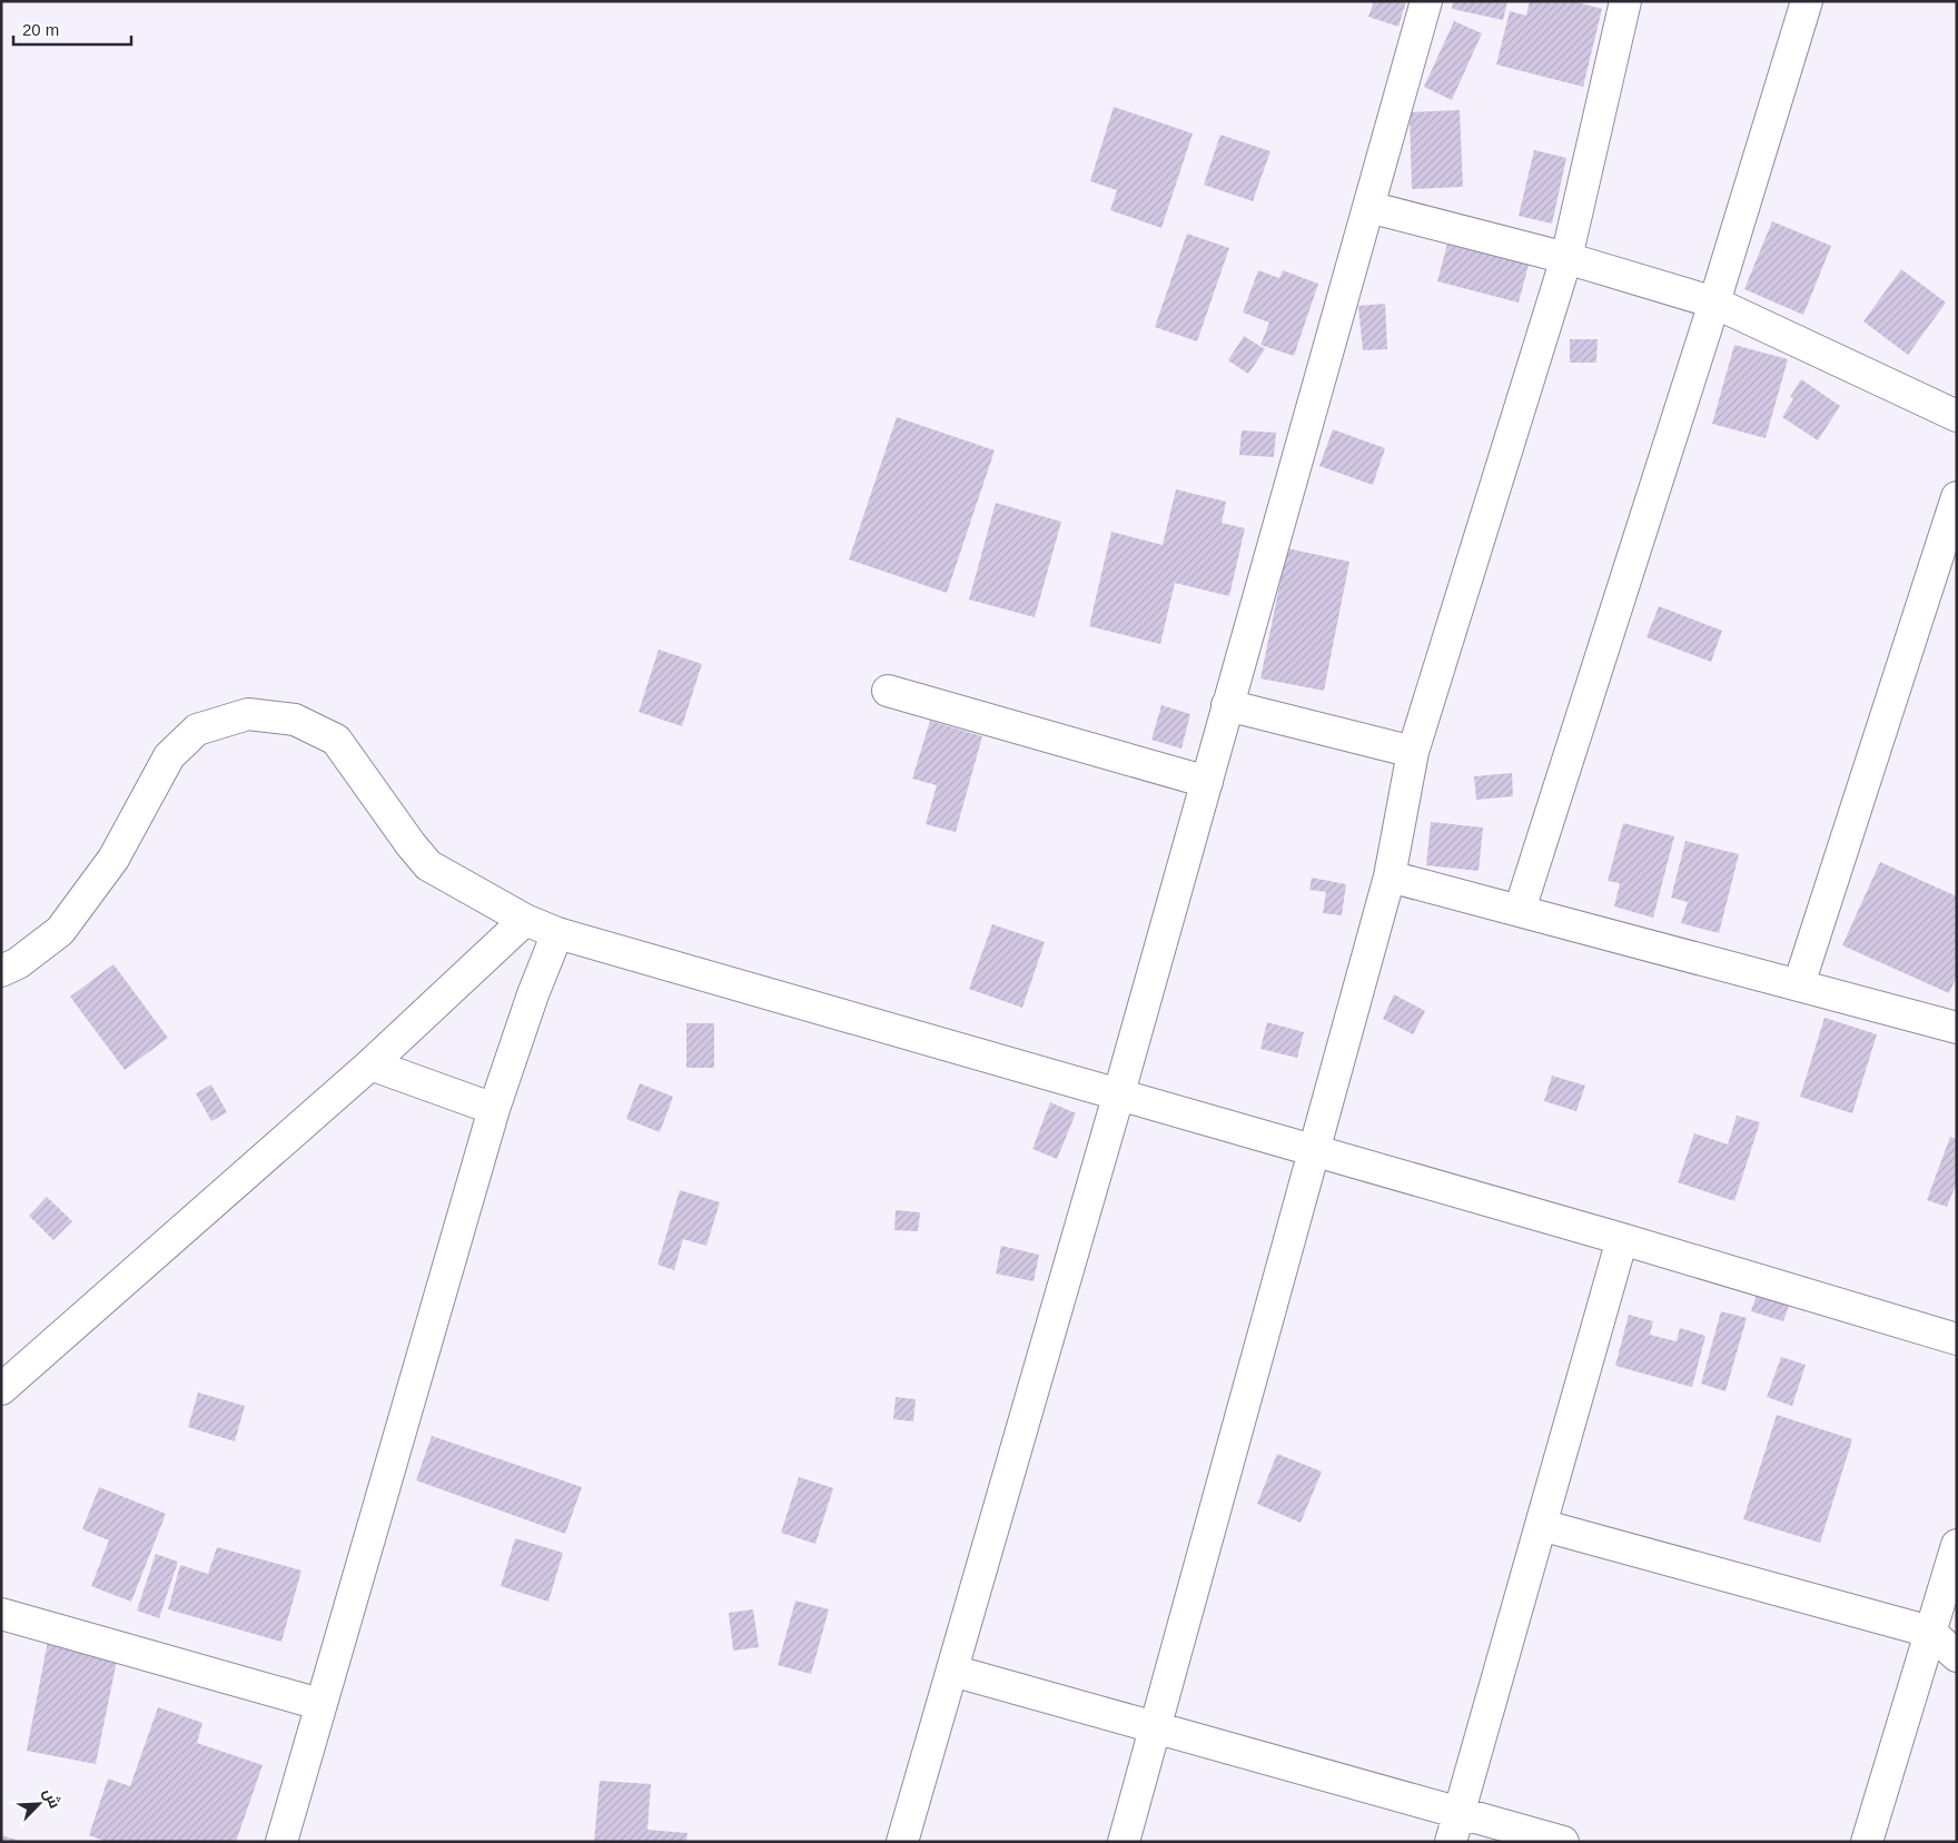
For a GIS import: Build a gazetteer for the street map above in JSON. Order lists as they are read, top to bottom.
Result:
{
  "scale_bar": "20 m",
  "north": "top right"
}
